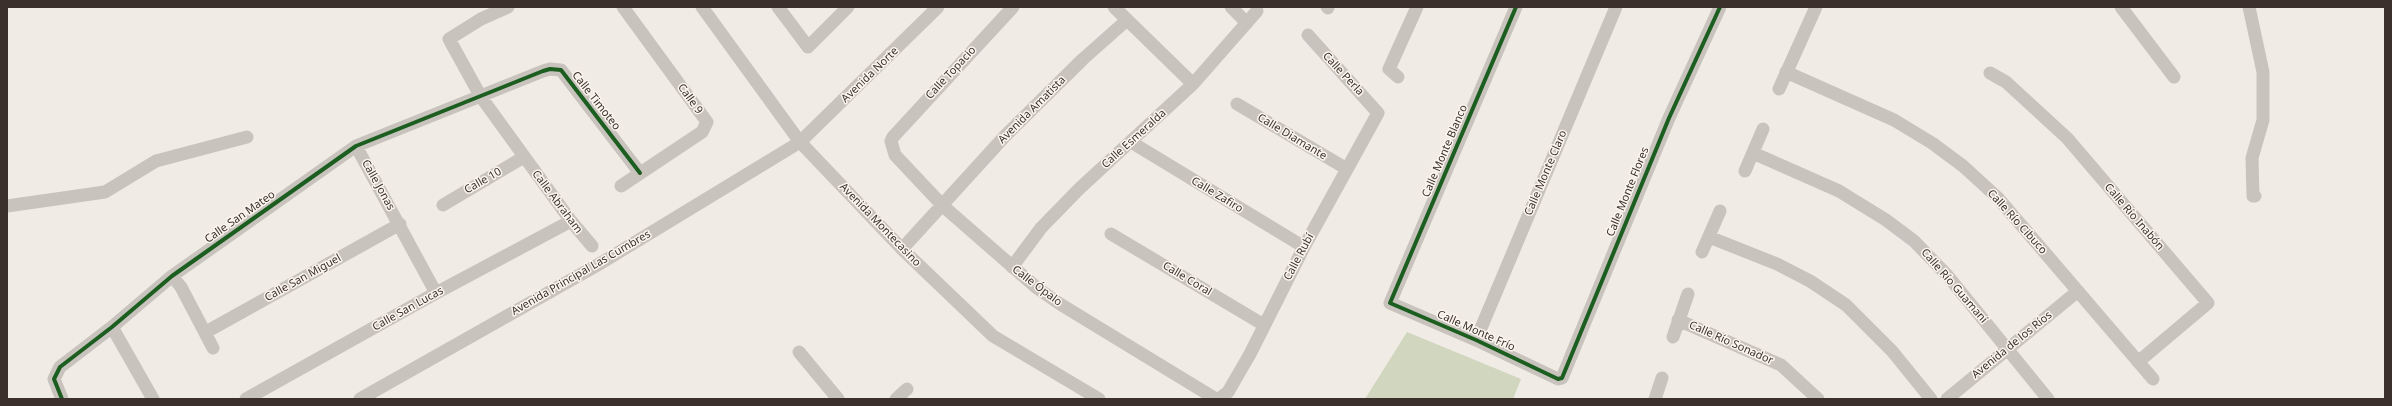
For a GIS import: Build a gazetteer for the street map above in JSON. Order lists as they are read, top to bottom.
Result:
{
  "streets": {
    "street": [
      "Calle Topacio",
      "Calle Perla",
      "Avenida Norte",
      "Calle 9",
      "Calle Timoteo",
      "Avenida Amatista",
      "Calle Diamante",
      "Calle Esmeralda",
      "Calle Monte Blanco",
      "Calle Monte Claro",
      "Calle 10",
      "Calle Jonas",
      "Calle Monte Flores",
      "Calle Zafiro",
      "Calle Abraham",
      "Calle San Mateo",
      "Calle Río Inabón",
      "Calle Río Cibuco",
      "Avenida Montecasino",
      "Calle Rubí",
      "Avenida Principal Las Cumbres",
      "Calle San Miguel",
      "Calle Coral",
      "Calle Ópalo",
      "Calle Río Guamaní",
      "Calle San Lucas",
      "Calle Monte Frío",
      "Calle Río Sonador",
      "Avenida de los Ríos"
    ]
  },
  "crossings": [
    ["Calle Topacio", "Calle Ópalo"],
    ["Calle Perla", "Calle Rubí"],
    ["Avenida Norte", "Avenida Montecasino"],
    ["Avenida Norte", "Avenida Principal Las Cumbres"],
    ["Calle 9", "Calle Timoteo"],
    ["Calle Timoteo", "Calle Abraham"],
    ["Calle Timoteo", "Calle San Mateo"],
    ["Avenida Amatista", "Avenida Montecasino"],
    ["Avenida Amatista", "Calle Ópalo"],
    ["Calle Diamante", "Calle Rubí"],
    ["Calle Esmeralda", "Calle Zafiro"],
    ["Calle Esmeralda", "Calle Ópalo"],
    ["Calle Monte Blanco", "Calle Monte Frío"],
    ["Calle Monte Claro", "Calle Monte Frío"],
    ["Calle 10", "Calle Abraham"],
    ["Calle Jonas", "Calle San Mateo"],
    ["Calle Jonas", "Calle San Miguel"],
    ["Calle Jonas", "Calle San Lucas"],
    ["Calle Monte Flores", "Calle Monte Frío"],
    ["Calle Zafiro", "Calle Rubí"],
    ["Calle Abraham", "Calle San Mateo"],
    ["Calle Abraham", "Calle San Lucas"],
    ["Calle Río Inabón", "Calle Río Cibuco"],
    ["Calle Río Cibuco", "Avenida de los Ríos"],
    ["Avenida Montecasino", "Avenida Principal Las Cumbres"],
    ["Calle Rubí", "Calle Coral"],
    ["Calle Rubí", "Calle Ópalo"],
    ["Calle Río Guamaní", "Avenida de los Ríos"]
  ]
}
